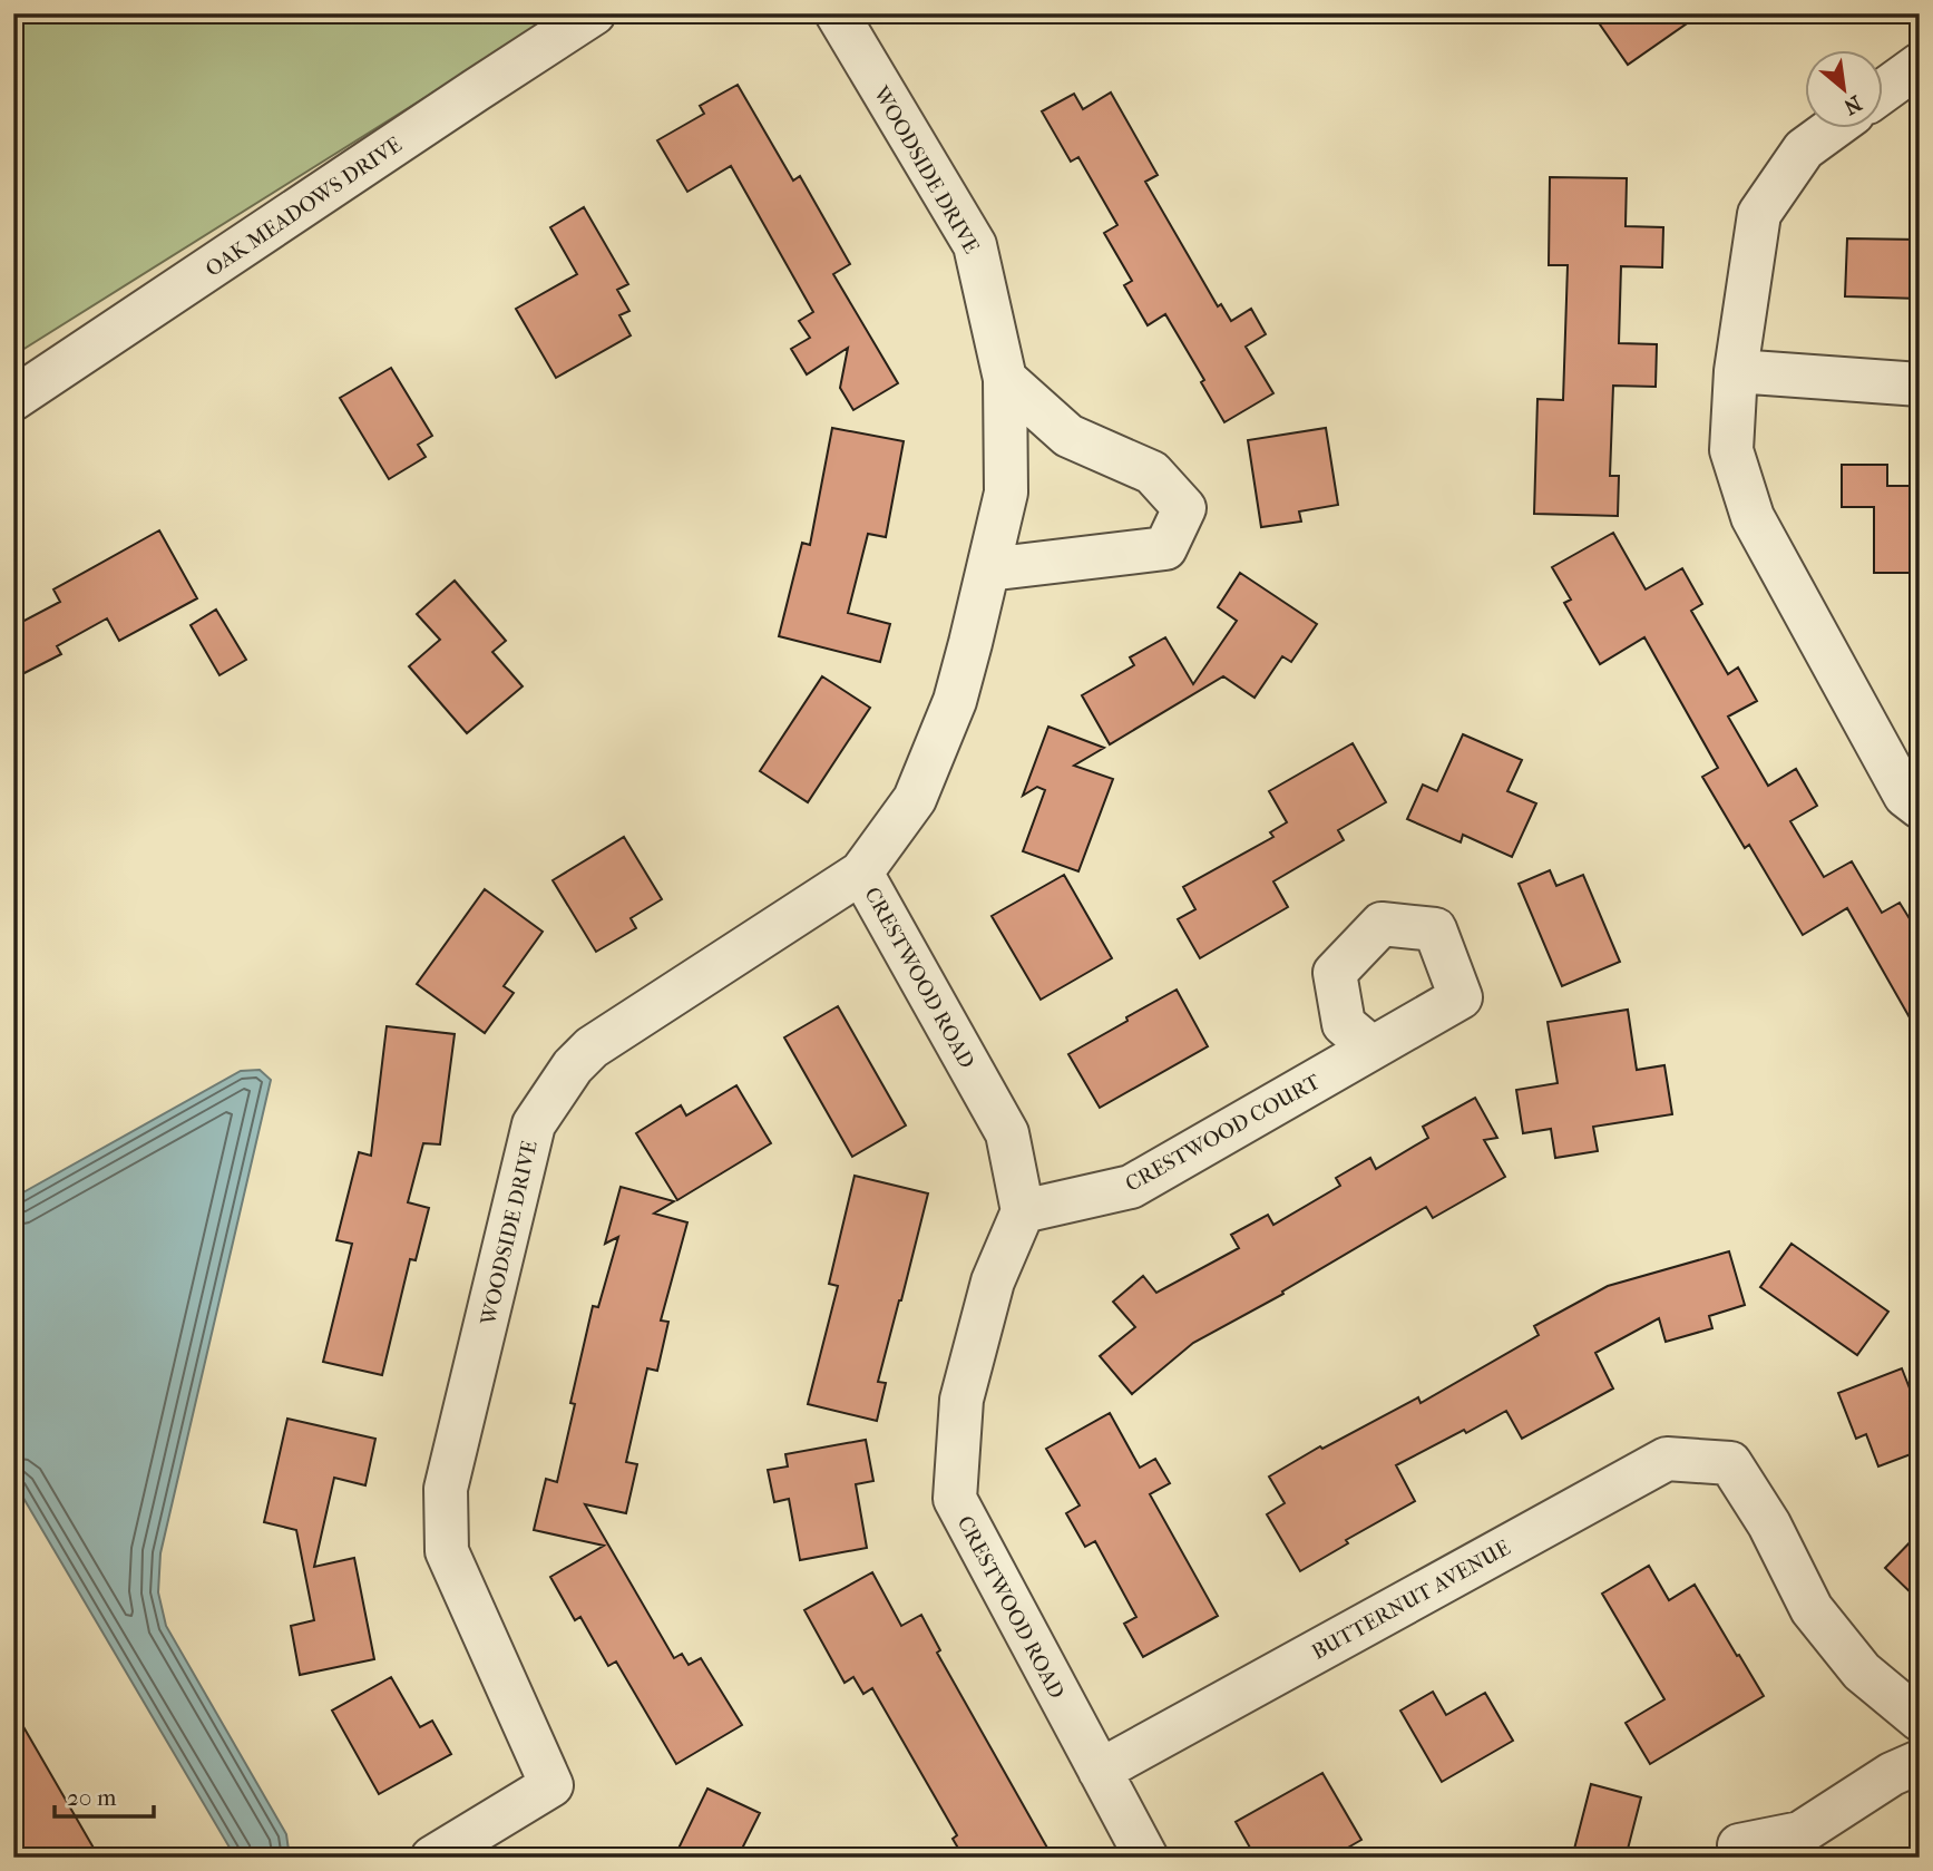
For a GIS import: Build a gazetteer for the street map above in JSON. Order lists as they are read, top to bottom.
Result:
{
  "streets": {
    "street": [
      "WOODSIDE DRIVE",
      "OAK MEADOWS DRIVE",
      "CRESTWOOD ROAD",
      "CRESTWOOD COURT",
      "BUTTERNUT AVENUE"
    ]
  },
  "crossings": [
    ["WOODSIDE DRIVE", "CRESTWOOD ROAD"],
    ["CRESTWOOD ROAD", "CRESTWOOD COURT"],
    ["CRESTWOOD ROAD", "BUTTERNUT AVENUE"]
  ],
  "scale_bar": "20 m",
  "north": "bottom right"
}
